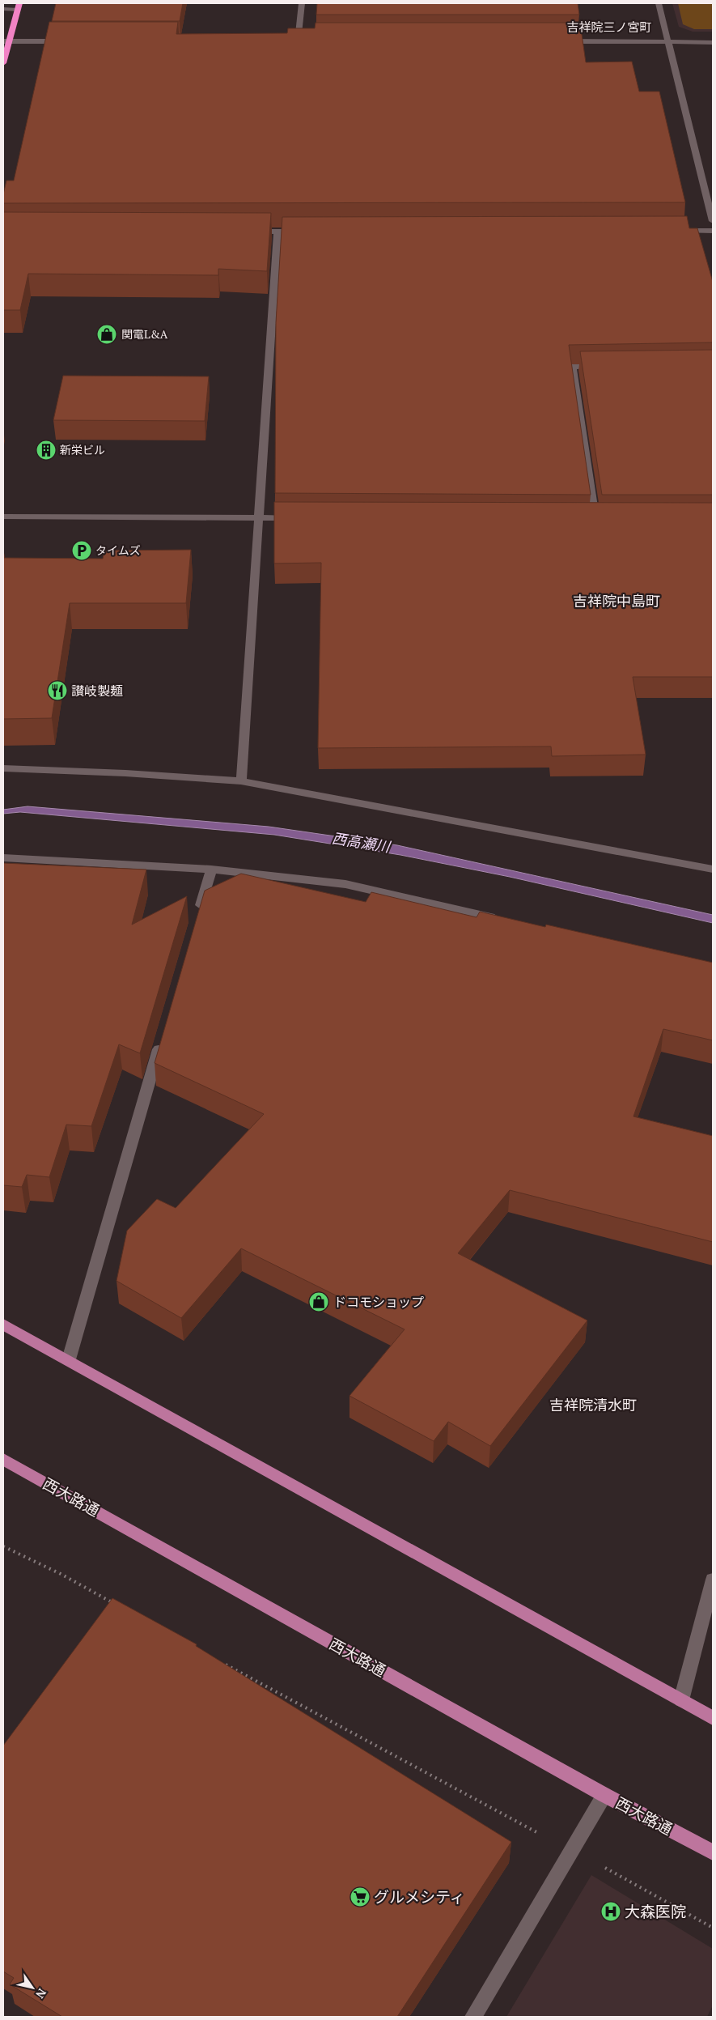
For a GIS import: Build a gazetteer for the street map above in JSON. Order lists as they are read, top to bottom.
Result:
{
  "streets": {
    "main road": ["西大路通"]
  },
  "districts": ["吉祥院三ノ宮町", "吉祥院中島町", "吉祥院清水町"],
  "water": ["西高瀬川"],
  "places": {
    "shop": ["関電L&A", "ドコモショップ"],
    "building": ["新栄ビル"],
    "parking": ["タイムズ"],
    "restaurant": ["讃岐製麺"],
    "supermarket": ["グルメシティ"],
    "hospital": ["大森医院"]
  },
  "north": "bottom right"
}
